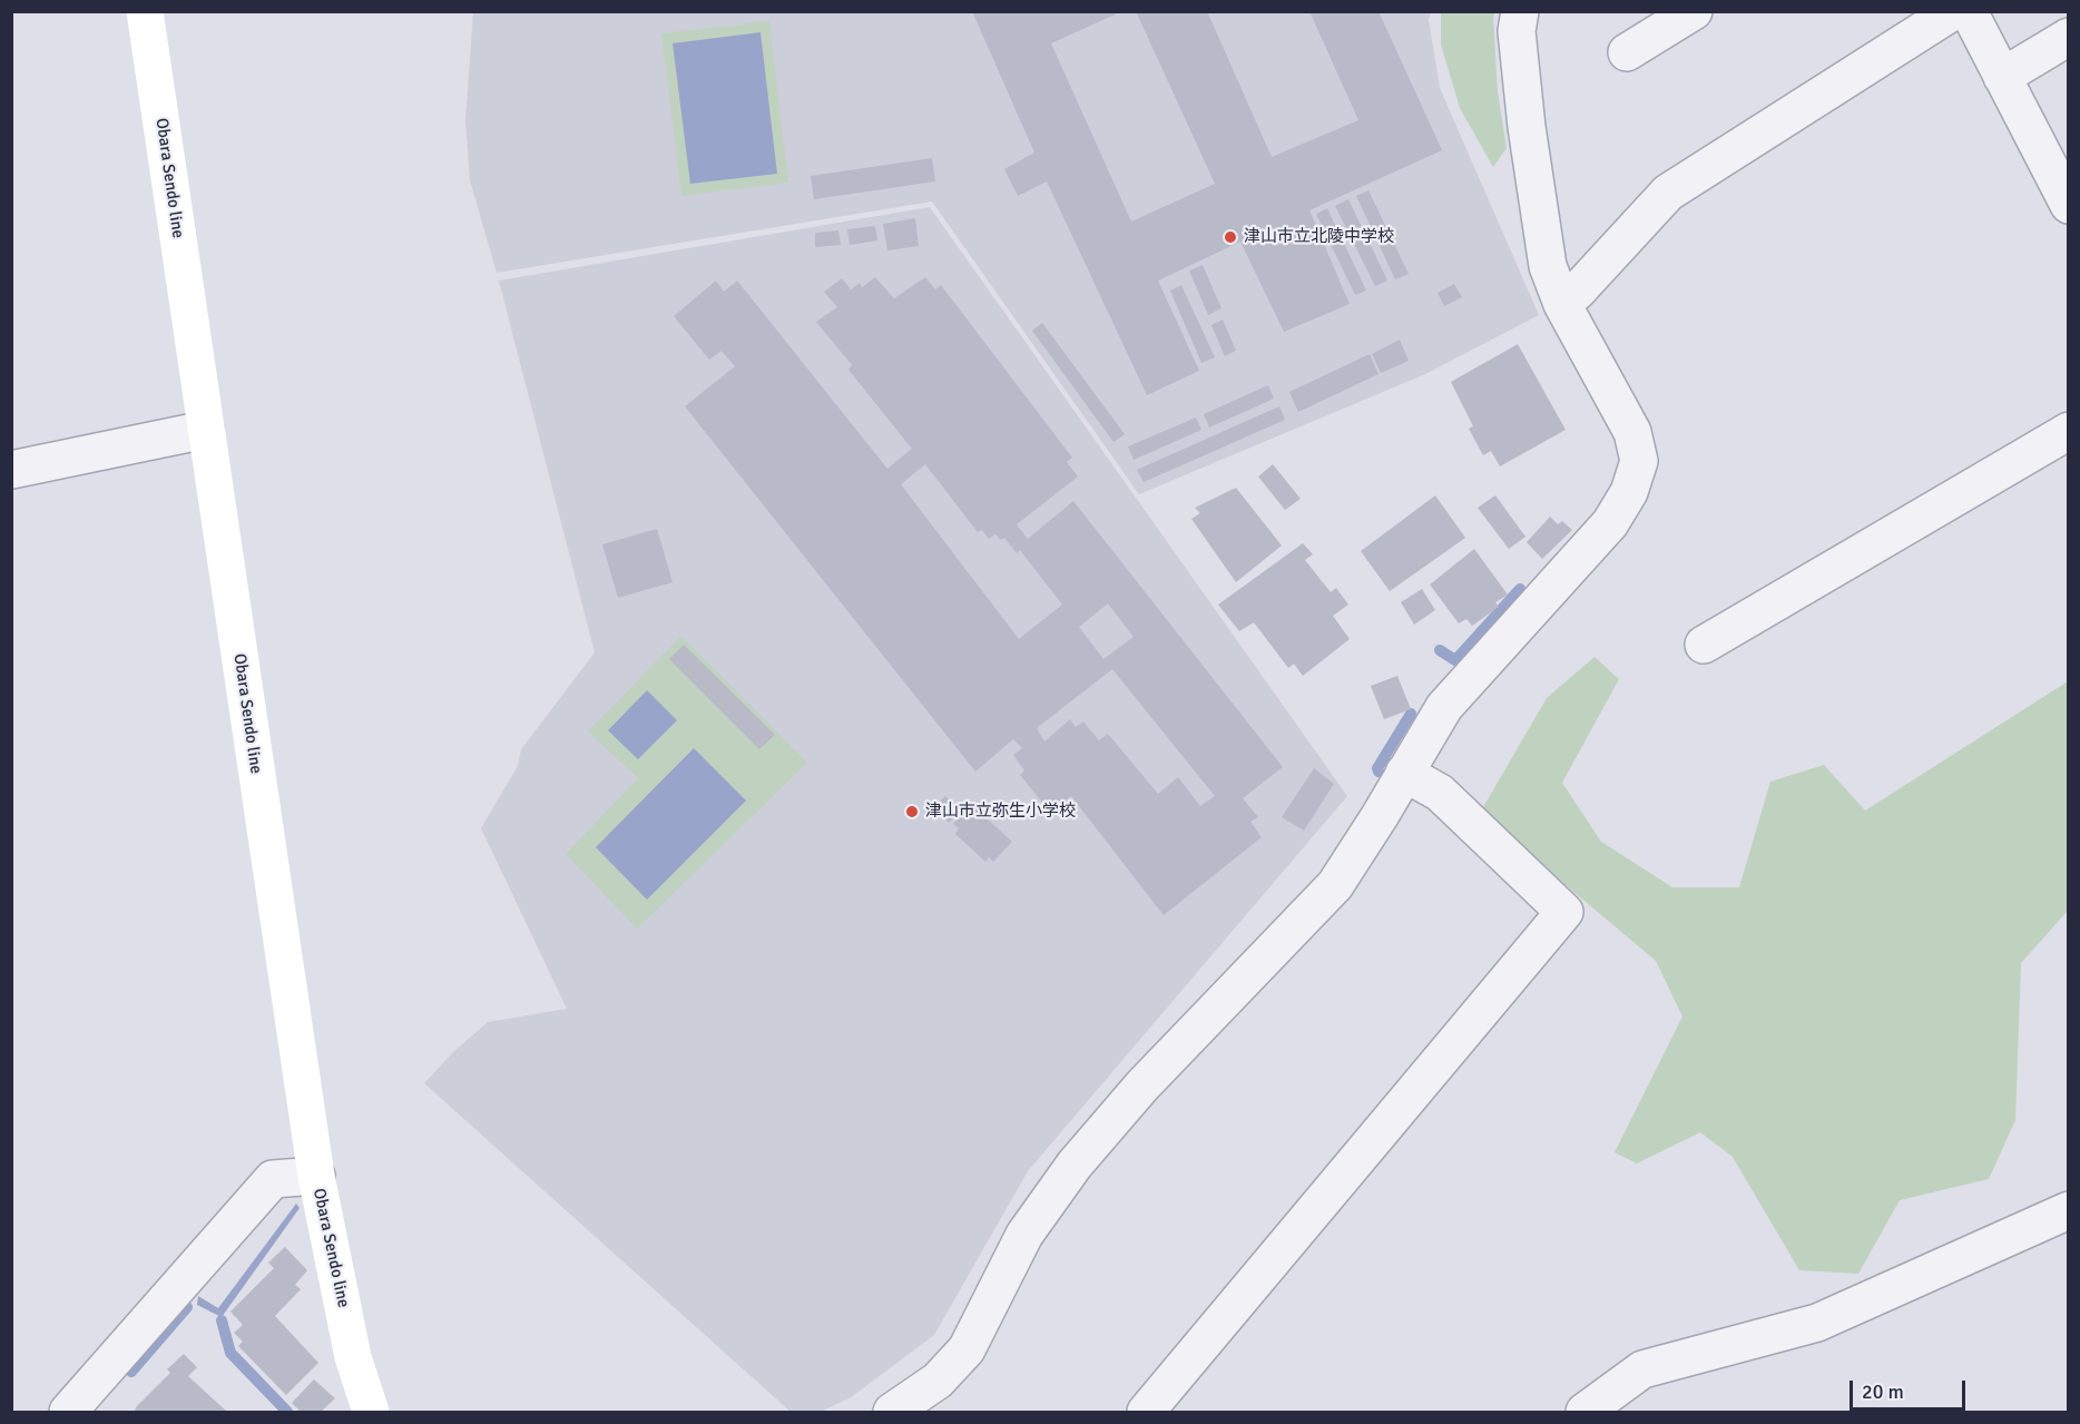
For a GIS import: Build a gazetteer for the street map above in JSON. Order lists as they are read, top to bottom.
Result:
{
  "streets": {
    "main road": ["Obara Sendo line"]
  },
  "places": ["津山市立北陵中学校", "津山市立弥生小学校"],
  "scale_bar": "20 m"
}
